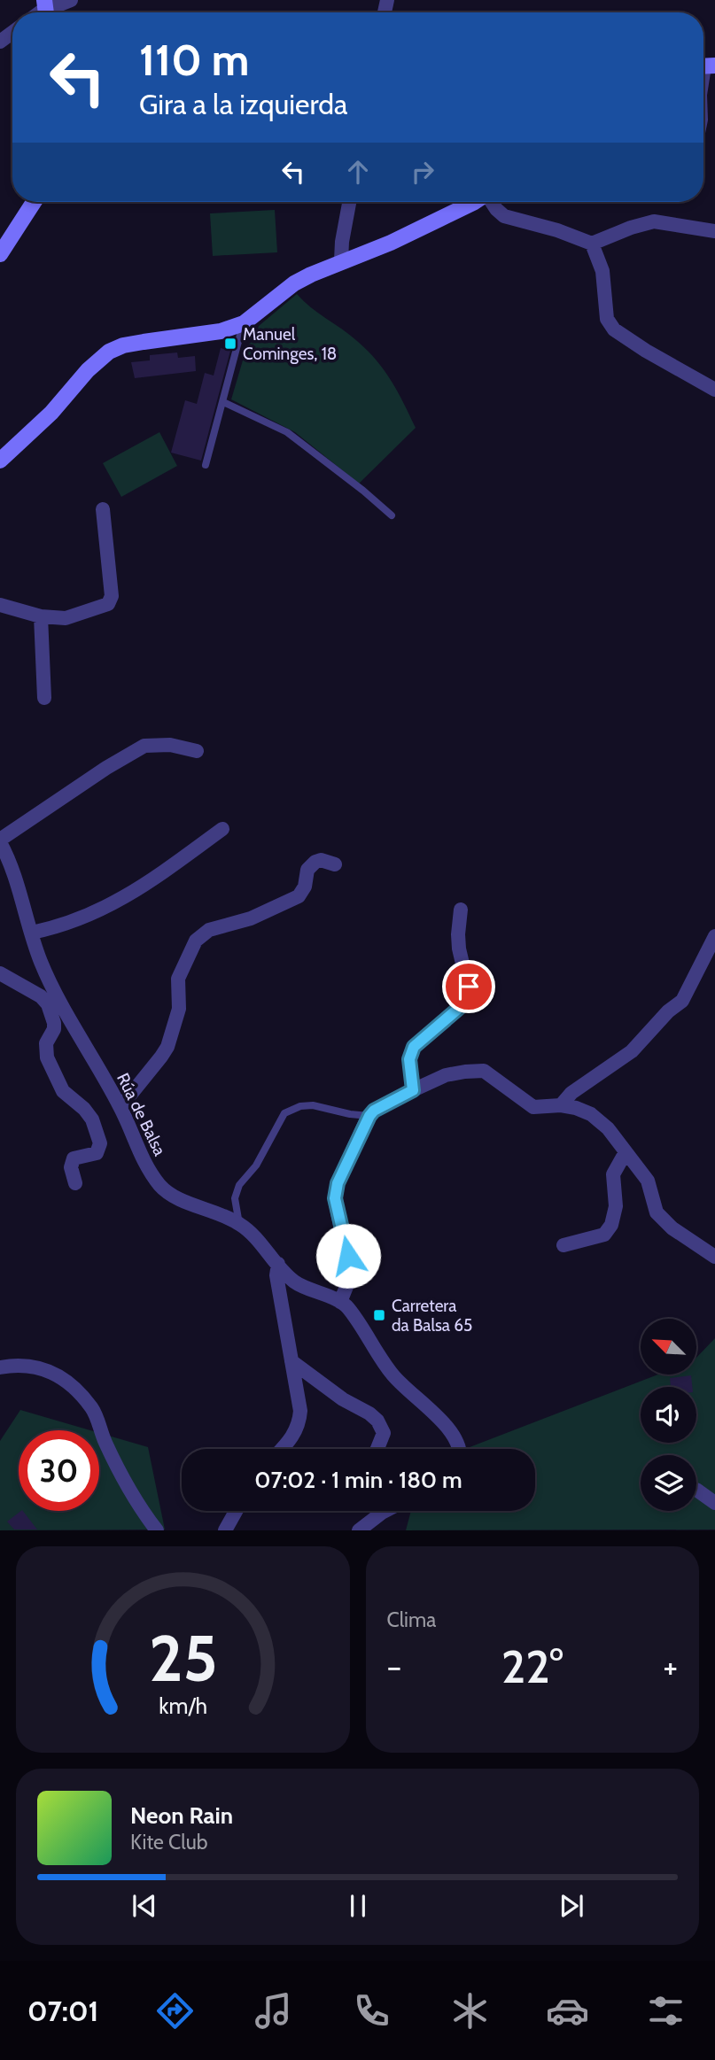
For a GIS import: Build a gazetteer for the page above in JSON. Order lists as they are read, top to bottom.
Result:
{
  "streets": {
    "street": ["Rúa de Balsa"]
  },
  "places": {
    "transit": ["Manuel Cominges, 18", "Carretera da Balsa 65"]
  },
  "north": "top left",
  "page": {
    "turn": ["110 m", "Gira a la izquierda"],
    "limit": "30",
    "trip": "07:02 · 1 min · 180 m",
    "tile": "Clima",
    "heat": ["−", "22°", "+"],
    "song": ["Neon Rain", "Kite Club"],
    "tabs": "07:01",
    "gauge": ["25", "km/h"]
  }
}
